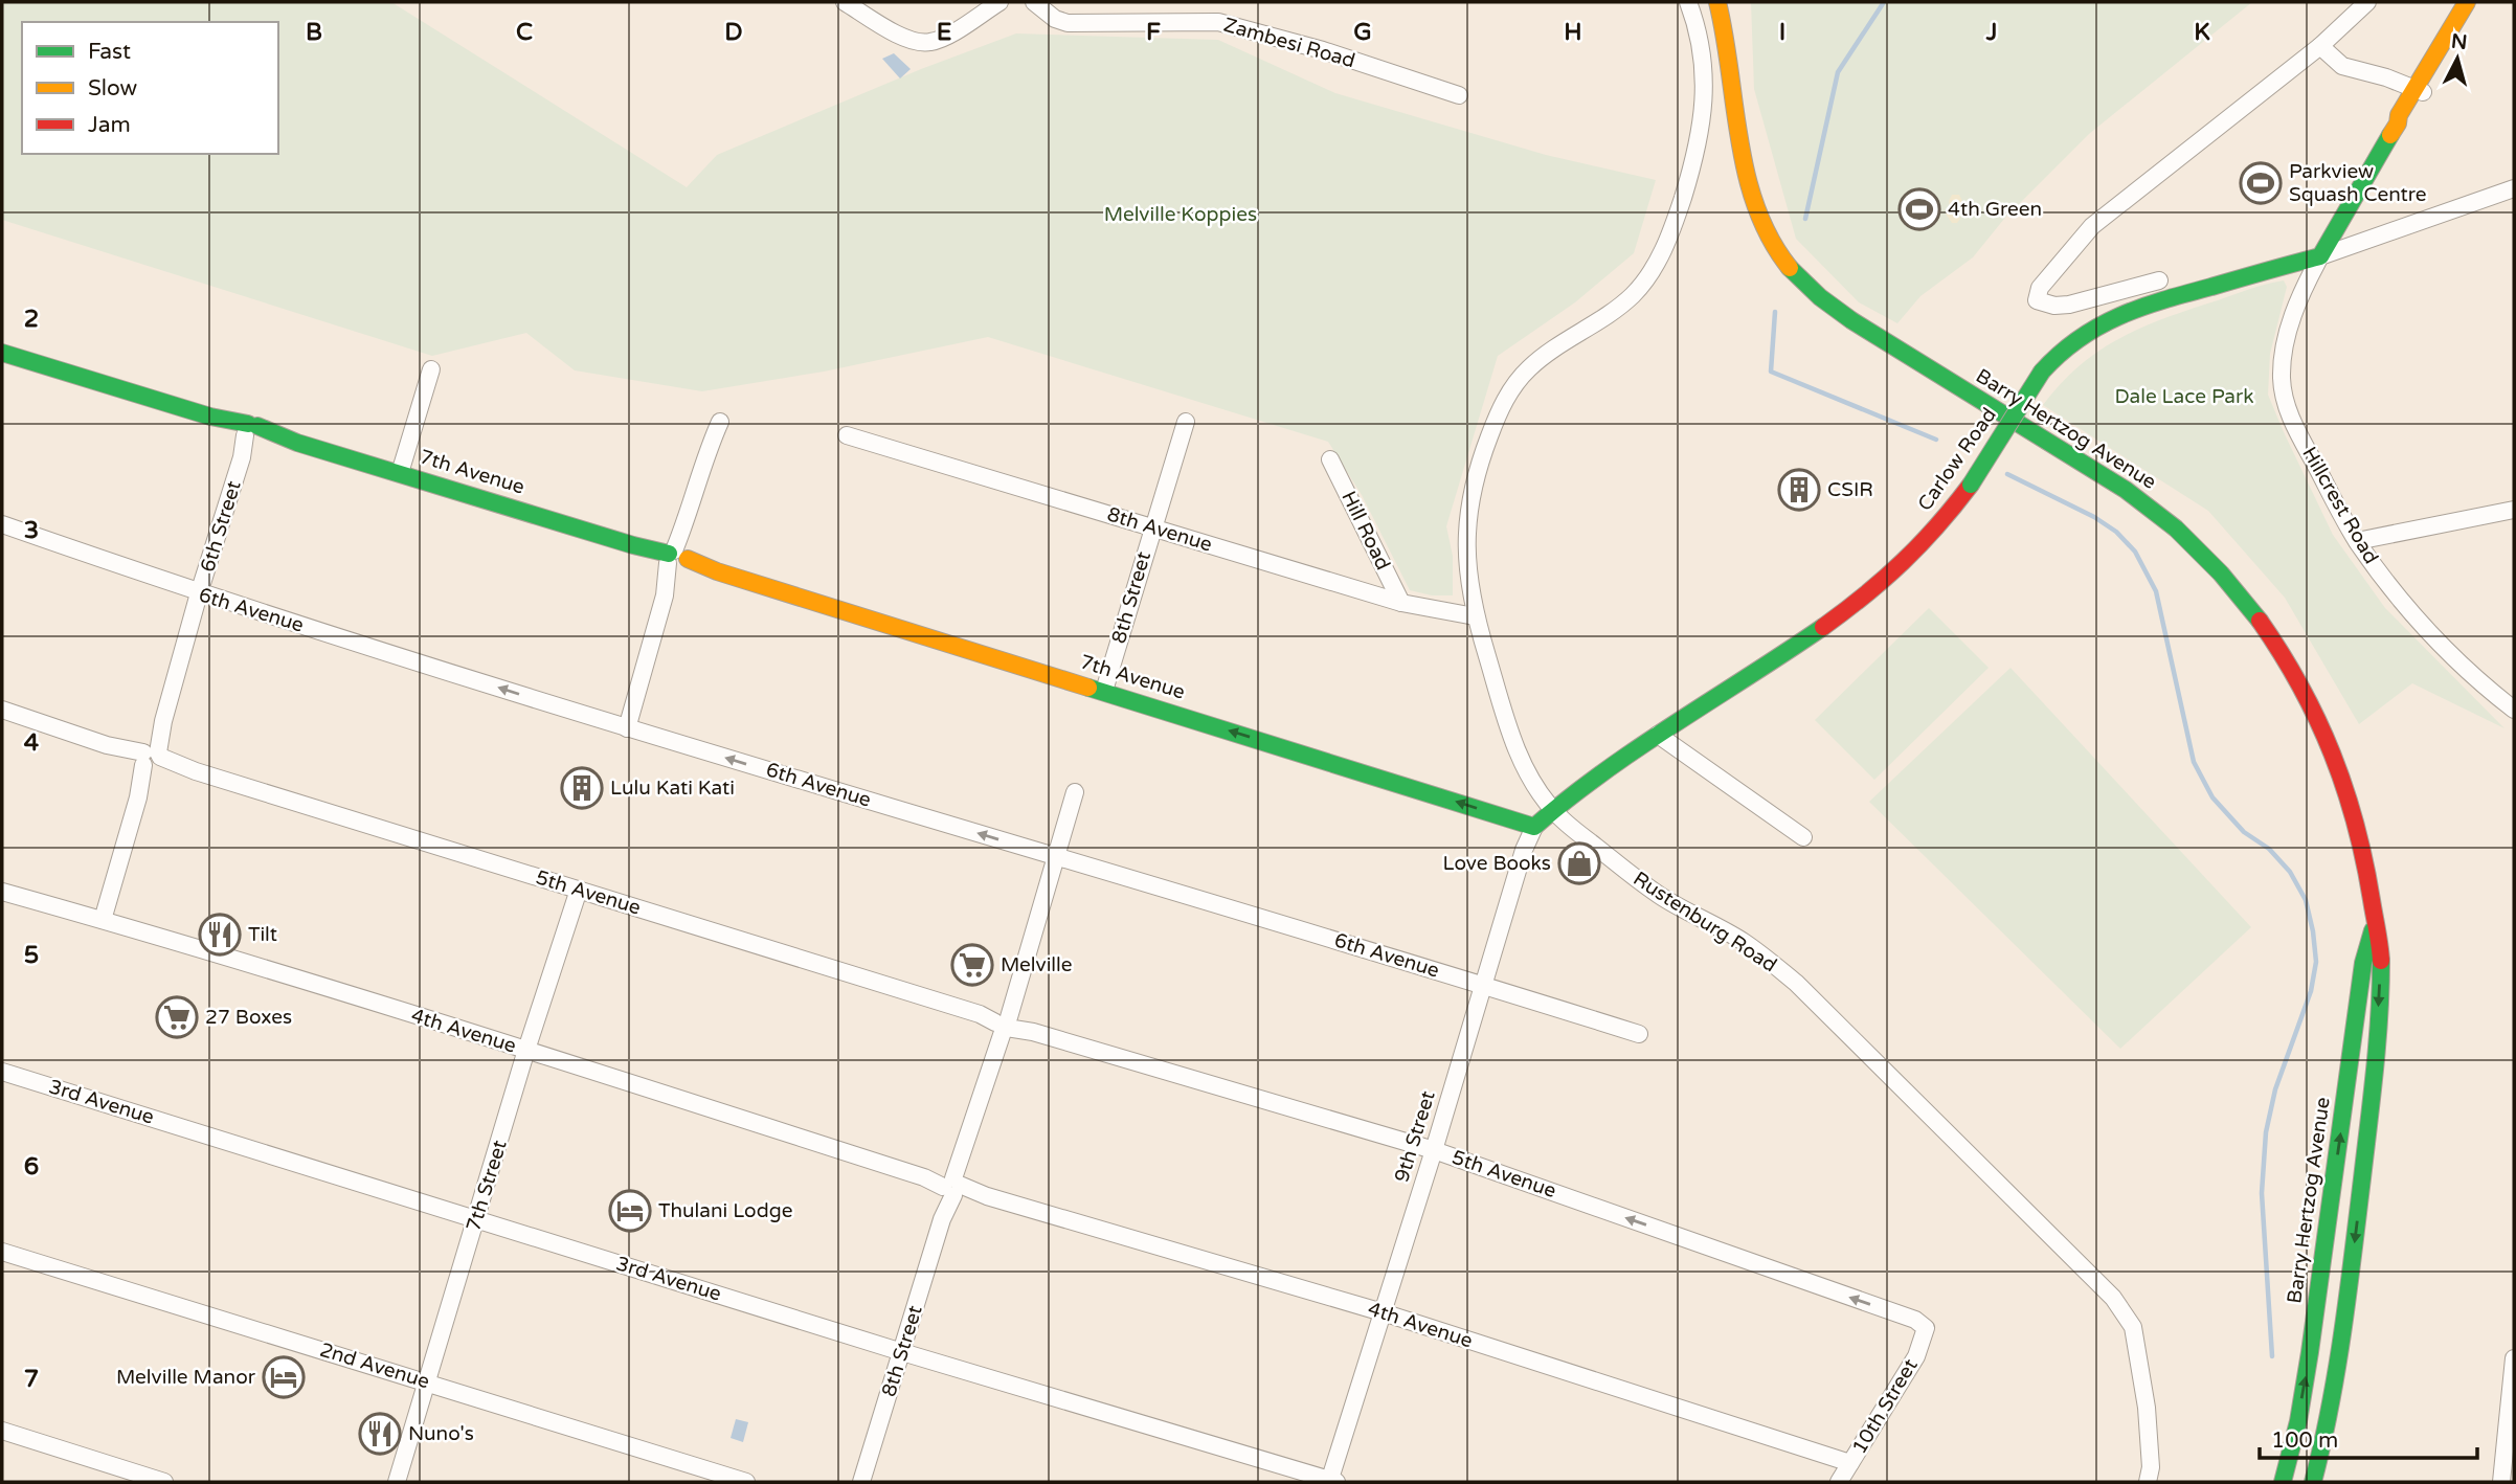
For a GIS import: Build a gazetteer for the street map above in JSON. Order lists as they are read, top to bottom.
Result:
{
  "streets": {
    "street": [
      "Zambesi Road",
      "Barry Hertzog Avenue",
      "Carlow Road",
      "7th Avenue",
      "Hillcrest Road",
      "6th Street",
      "8th Avenue",
      "Hill Road",
      "8th Street",
      "6th Avenue",
      "5th Avenue",
      "Rustenburg Road",
      "4th Avenue",
      "3rd Avenue",
      "9th Street",
      "7th Street",
      "2nd Avenue",
      "10th Street"
    ]
  },
  "crossings": [
    ["Carlow Road", "Hillcrest Road"],
    ["Carlow Road", "Rustenburg Road"],
    ["7th Avenue", "6th Street"],
    ["7th Avenue", "8th Street"],
    ["7th Avenue", "9th Street"],
    ["6th Street", "6th Avenue"],
    ["6th Street", "5th Avenue"],
    ["6th Street", "4th Avenue"],
    ["8th Avenue", "Hill Road"],
    ["8th Avenue", "8th Street"],
    ["8th Avenue", "Rustenburg Road"],
    ["8th Street", "6th Avenue"],
    ["8th Street", "5th Avenue"],
    ["8th Street", "4th Avenue"],
    ["8th Street", "3rd Avenue"],
    ["6th Avenue", "9th Street"],
    ["5th Avenue", "9th Street"],
    ["5th Avenue", "7th Street"],
    ["5th Avenue", "10th Street"],
    ["4th Avenue", "9th Street"],
    ["4th Avenue", "7th Street"],
    ["4th Avenue", "10th Street"],
    ["3rd Avenue", "9th Street"],
    ["3rd Avenue", "7th Street"],
    ["7th Street", "2nd Avenue"]
  ],
  "one_way": ["6th Avenue"],
  "parks": ["Melville Koppies", "Dale Lace Park"],
  "places": {
    "sports": ["Parkview Squash Centre", "4th Green"],
    "building": ["CSIR", "Lulu Kati Kati"],
    "shop": ["Love Books"],
    "restaurant": ["Tilt", "Nuno's"],
    "supermarket": ["Melville", "27 Boxes"],
    "hotel": ["Thulani Lodge", "Melville Manor"]
  },
  "legend": ["Fast", "Slow", "Jam"],
  "scale_bar": "100 m",
  "north": "top",
  "grid": {
    "columns": [
      "B",
      "C",
      "D",
      "E",
      "F",
      "G",
      "H",
      "I",
      "J",
      "K"
    ],
    "rows": [
      "2",
      "3",
      "4",
      "5",
      "6",
      "7"
    ]
  }
}
